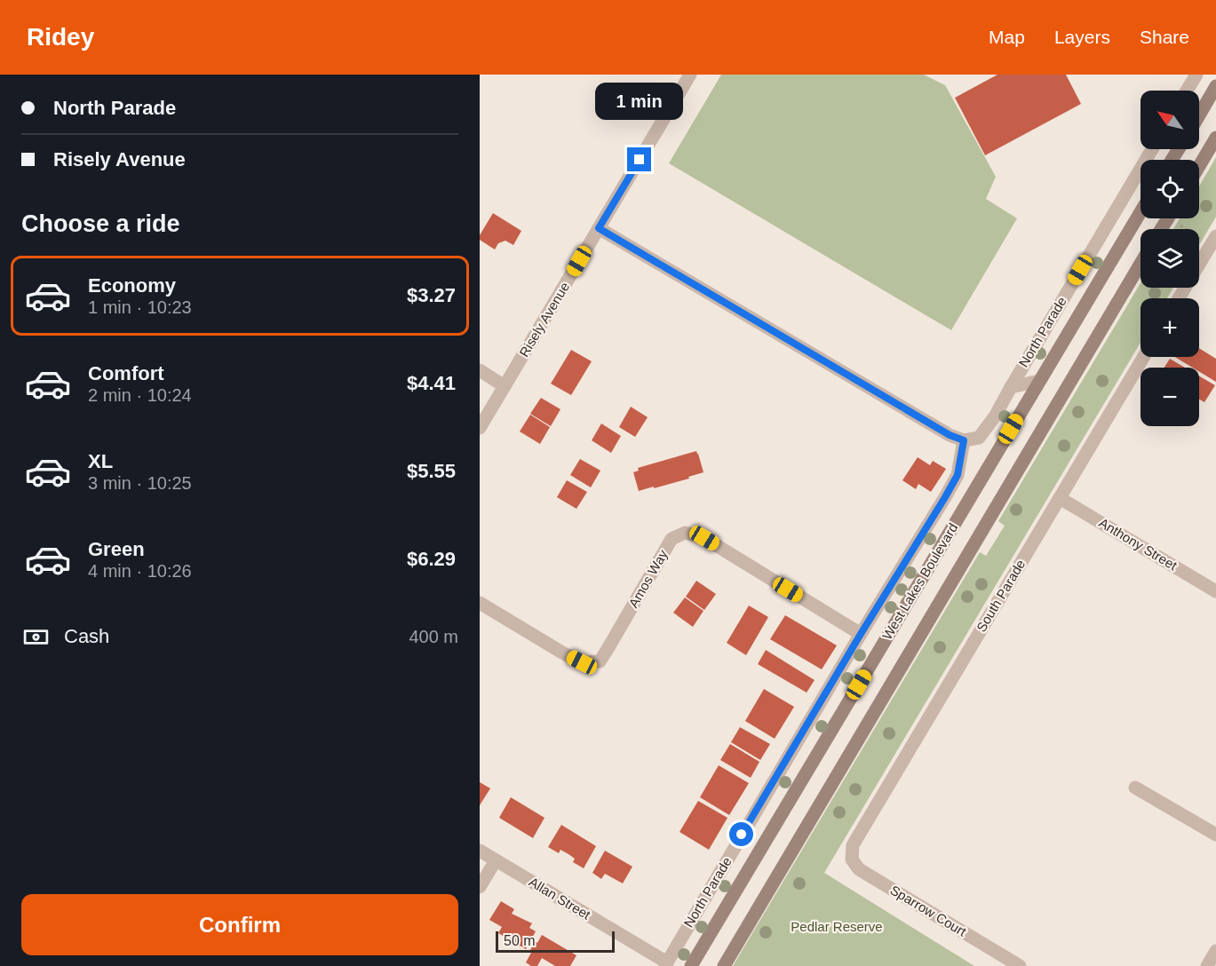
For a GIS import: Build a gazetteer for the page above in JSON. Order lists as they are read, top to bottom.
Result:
{
  "streets": {
    "main road": ["West Lakes Boulevard"],
    "street": [
      "Risely Avenue",
      "North Parade",
      "Anthony Street",
      "Amos Way",
      "South Parade",
      "Allan Street",
      "Sparrow Court"
    ]
  },
  "crossings": [
    ["North Parade", "Amos Way"],
    ["North Parade", "West Lakes Boulevard"],
    ["North Parade", "Allan Street"],
    ["Anthony Street", "South Parade"],
    ["South Parade", "Sparrow Court"]
  ],
  "parks": ["Pedlar Reserve"],
  "scale_bar": "50 m",
  "north": "top left",
  "page": {
    "header": "Ridey",
    "nav": ["Map", "Layers", "Share"],
    "banner": ["North Parade", "Risely Avenue"],
    "bubble": "1 min",
    "map_buttons": ["+", "−"],
    "heading": "Choose a ride",
    "list": [
      {
        "name": "Economy",
        "note": "1 min · 10:23",
        "value": "$3.27"
      },
      {
        "name": "Comfort",
        "note": "2 min · 10:24",
        "value": "$4.41"
      },
      {
        "name": "XL",
        "note": "3 min · 10:25",
        "value": "$5.55"
      },
      {
        "name": "Green",
        "note": "4 min · 10:26",
        "value": "$6.29"
      }
    ],
    "pay": ["Cash", "400 m"],
    "buttons": "Confirm",
    "scale": "50 m"
  }
}
